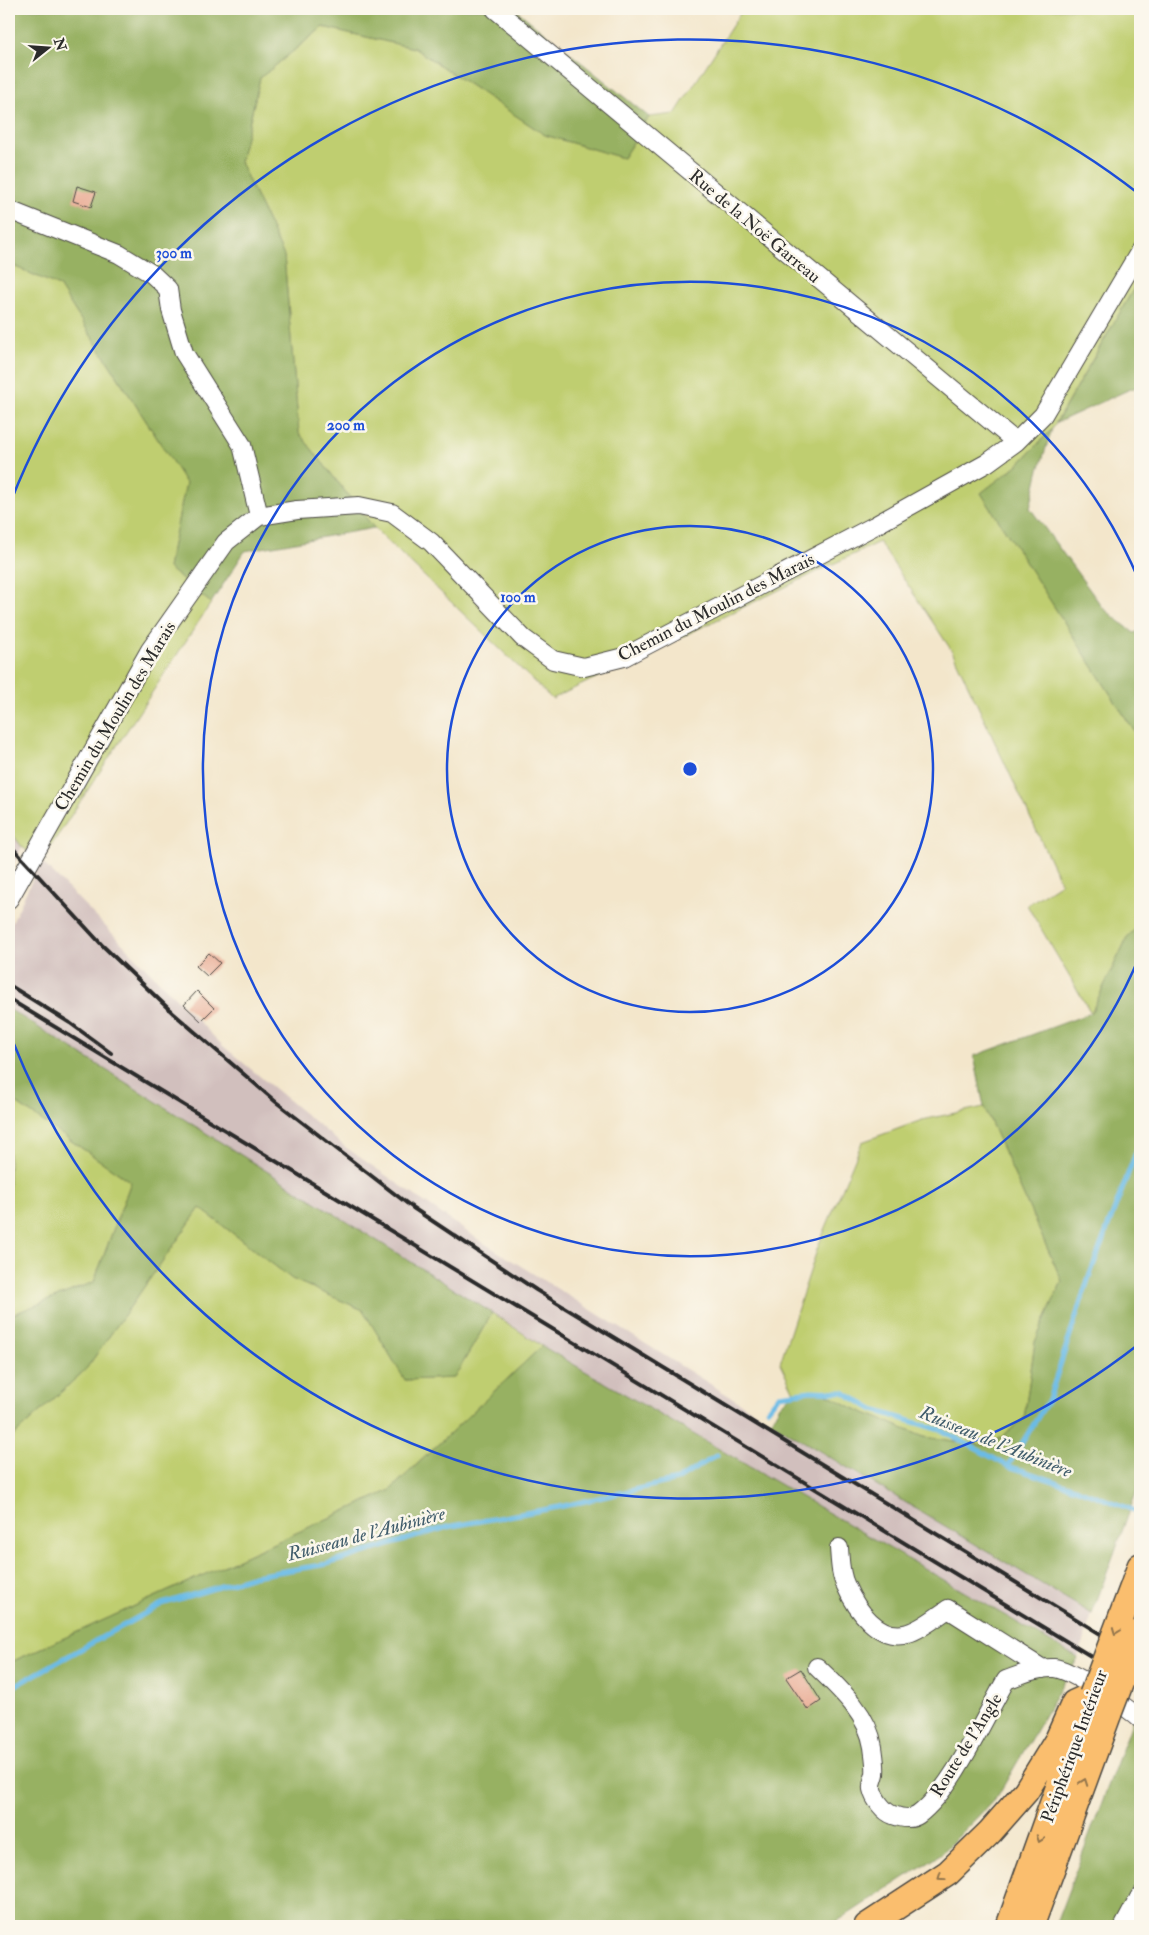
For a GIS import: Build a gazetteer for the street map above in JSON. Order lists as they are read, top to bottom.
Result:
{
  "streets": {
    "highway": ["Périphérique Intérieur"],
    "street": ["Rue de la Noë Garreau", "Chemin du Moulin des Marais", "Route de l'Angle"]
  },
  "crossings": [
    ["Rue de la Noë Garreau", "Chemin du Moulin des Marais"]
  ],
  "water": ["Ruisseau de l'Aubinière"],
  "north": "right",
  "rings": ["300 m", "200 m", "100 m"]
}
